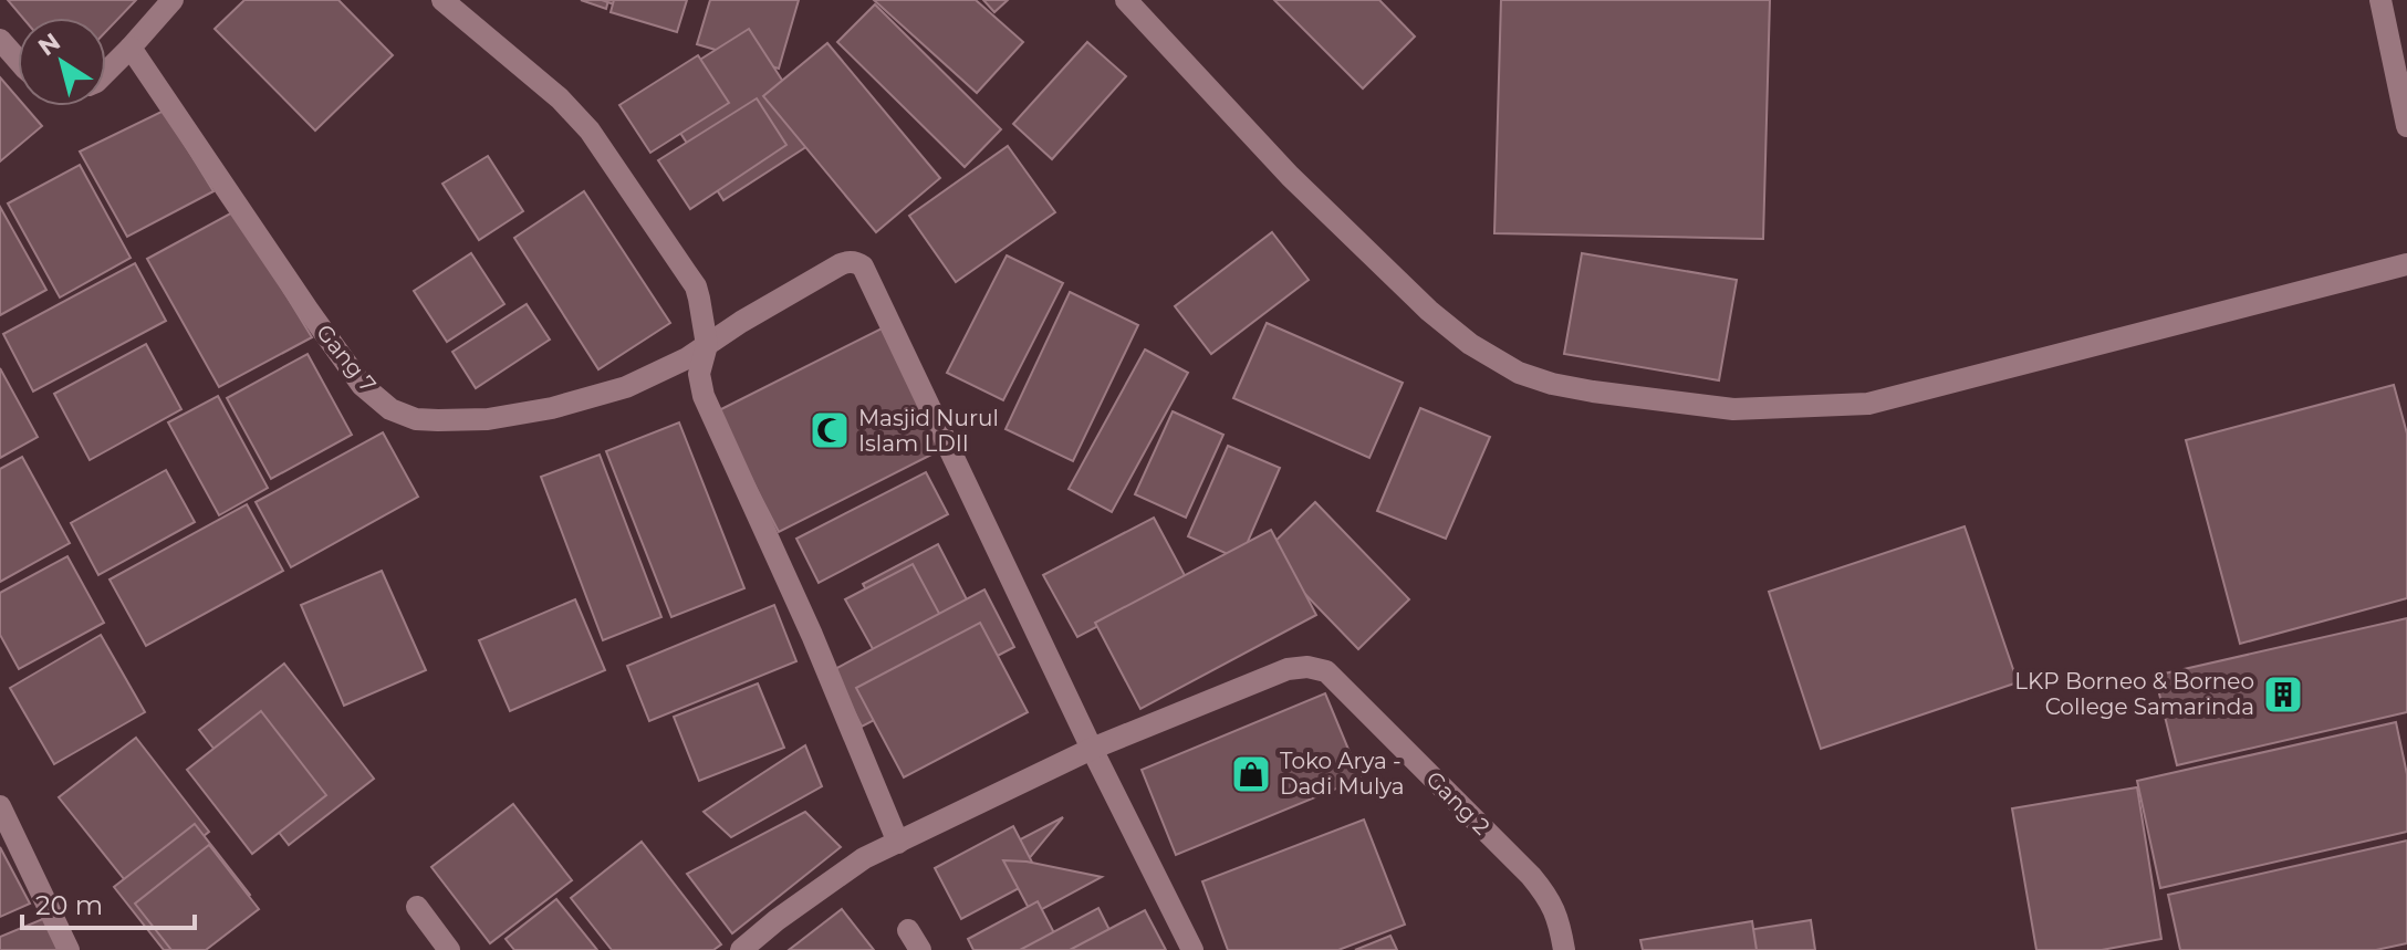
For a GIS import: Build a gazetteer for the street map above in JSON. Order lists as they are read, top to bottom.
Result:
{
  "streets": {
    "street": ["Gang 7", "Gang 2"]
  },
  "crossings": [
    ["Gang 7", "Gang 2"]
  ],
  "places": {
    "mosque": ["Masjid Nurul Islam LDII"],
    "building": ["LKP Borneo & Borneo College Samarinda"],
    "shop": ["Toko Arya - Dadi Mulya"]
  },
  "scale_bar": "20 m",
  "north": "top left"
}
